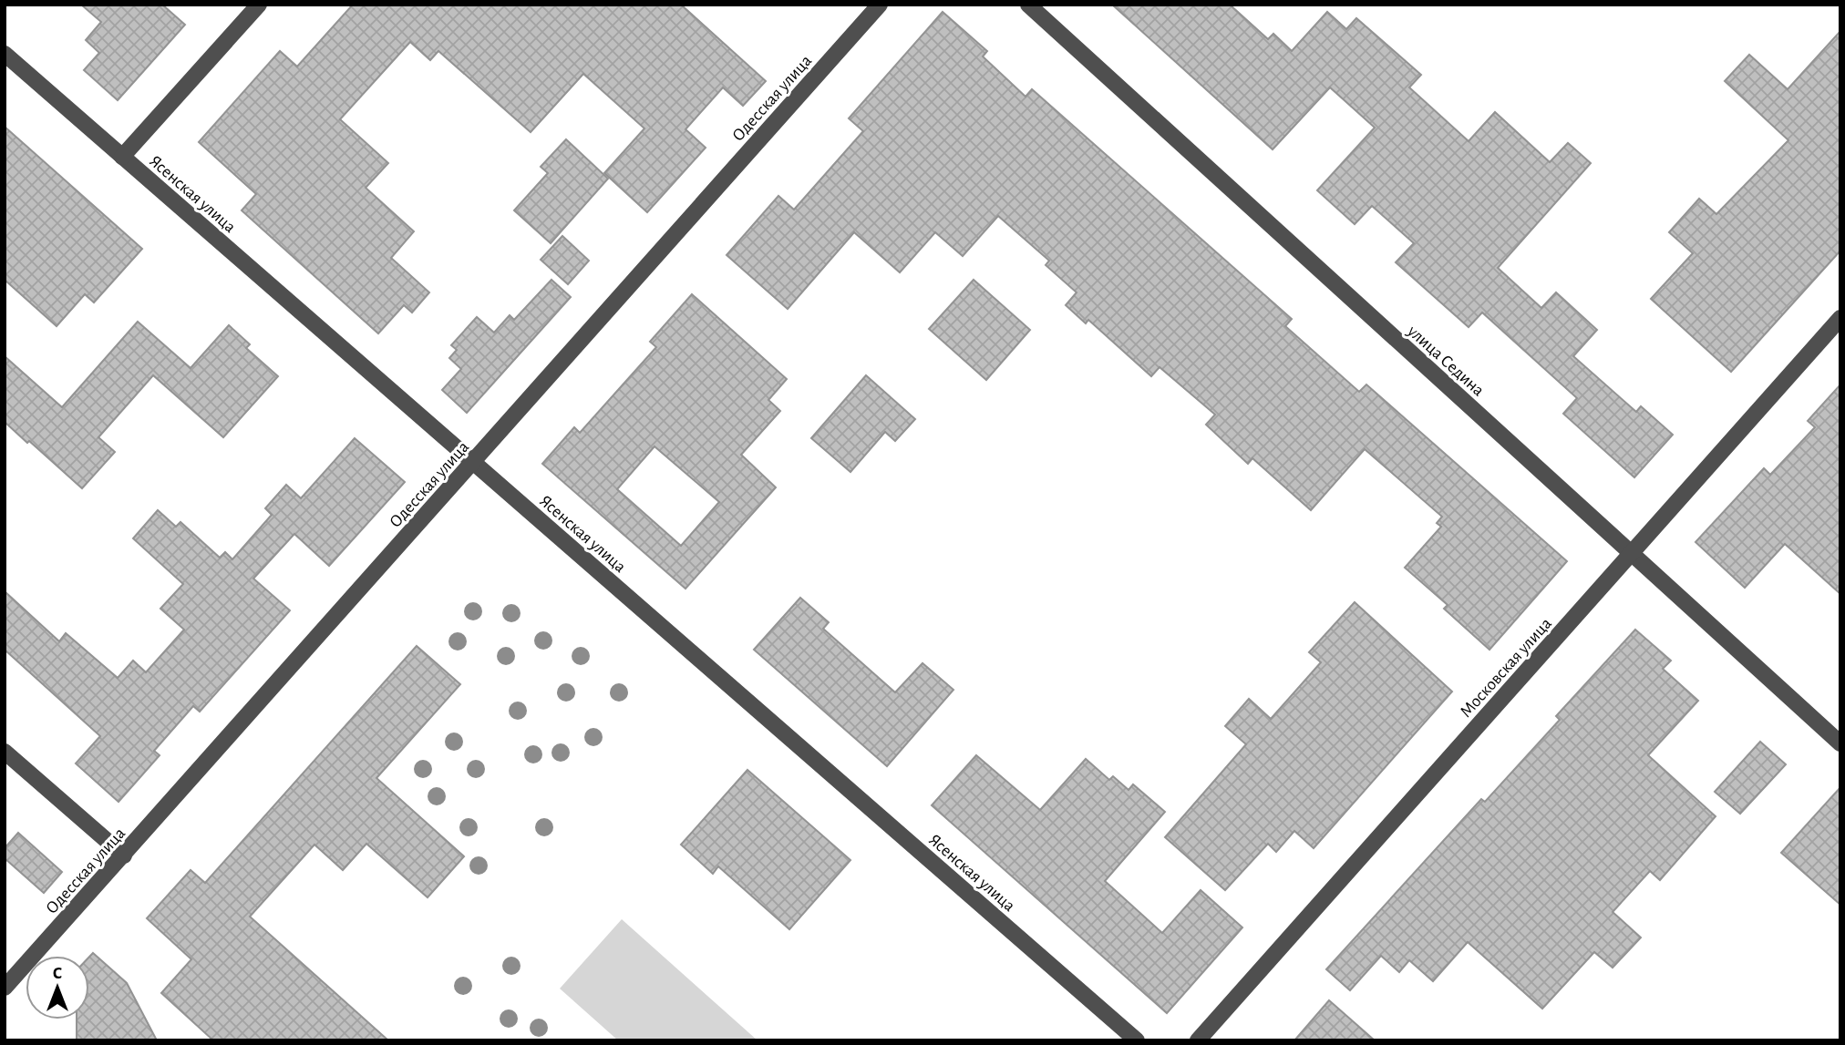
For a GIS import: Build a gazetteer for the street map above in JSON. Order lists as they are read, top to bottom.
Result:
{
  "streets": {
    "street": [
      "Одесская улица",
      "Ясенская улица",
      "улица Седина",
      "Московская улица"
    ]
  },
  "crossings": [
    ["Одесская улица", "Ясенская улица"],
    ["улица Седина", "Московская улица"]
  ],
  "north": "top"
}
